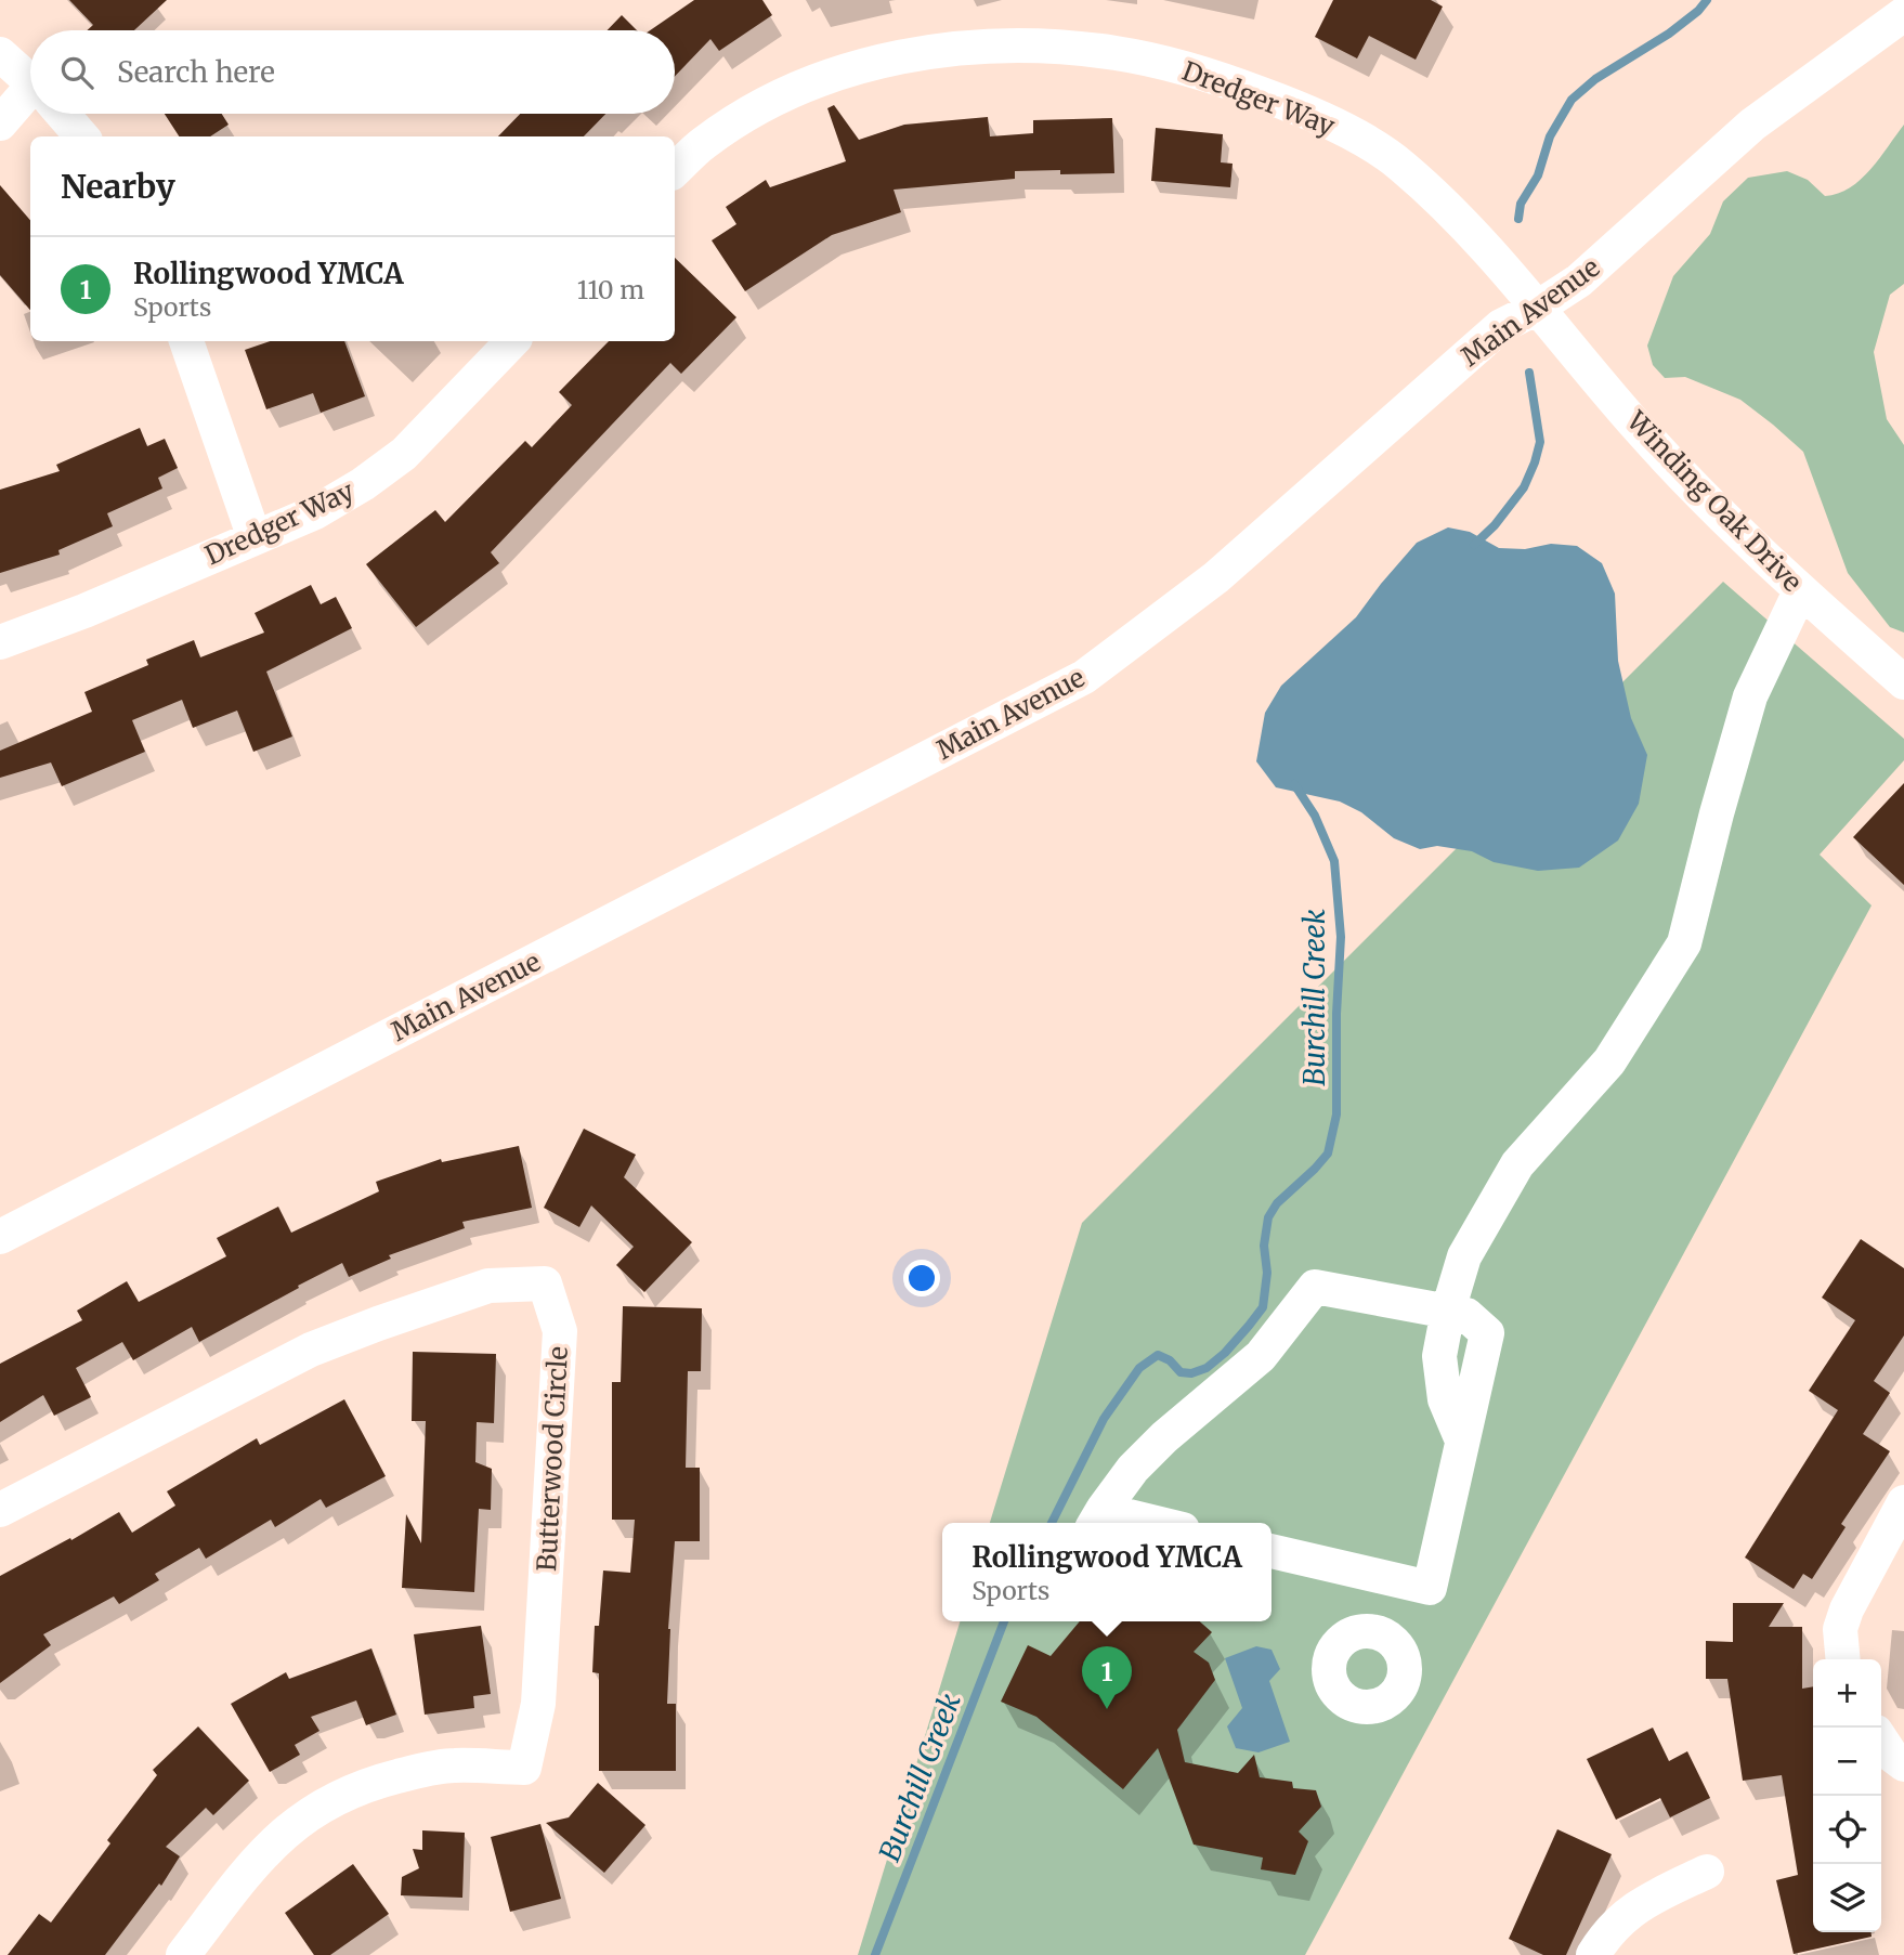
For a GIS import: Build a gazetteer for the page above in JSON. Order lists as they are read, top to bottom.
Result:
{
  "streets": {
    "street": [
      "Dredger Way",
      "Main Avenue",
      "Winding Oak Drive",
      "Butterwood Circle"
    ]
  },
  "crossings": [
    ["Dredger Way", "Main Avenue"],
    ["Dredger Way", "Winding Oak Drive"],
    ["Main Avenue", "Winding Oak Drive"]
  ],
  "water": ["Burchill Creek"],
  "page": {
    "search": "Search here",
    "heading": "Nearby",
    "list": [
      {
        "mark": "1",
        "name": "Rollingwood YMCA",
        "note": "Sports",
        "value": "110 m"
      }
    ],
    "popup": ["Rollingwood YMCA", "Sports"],
    "pins": "1",
    "map_buttons": ["+", "−"]
  }
}
